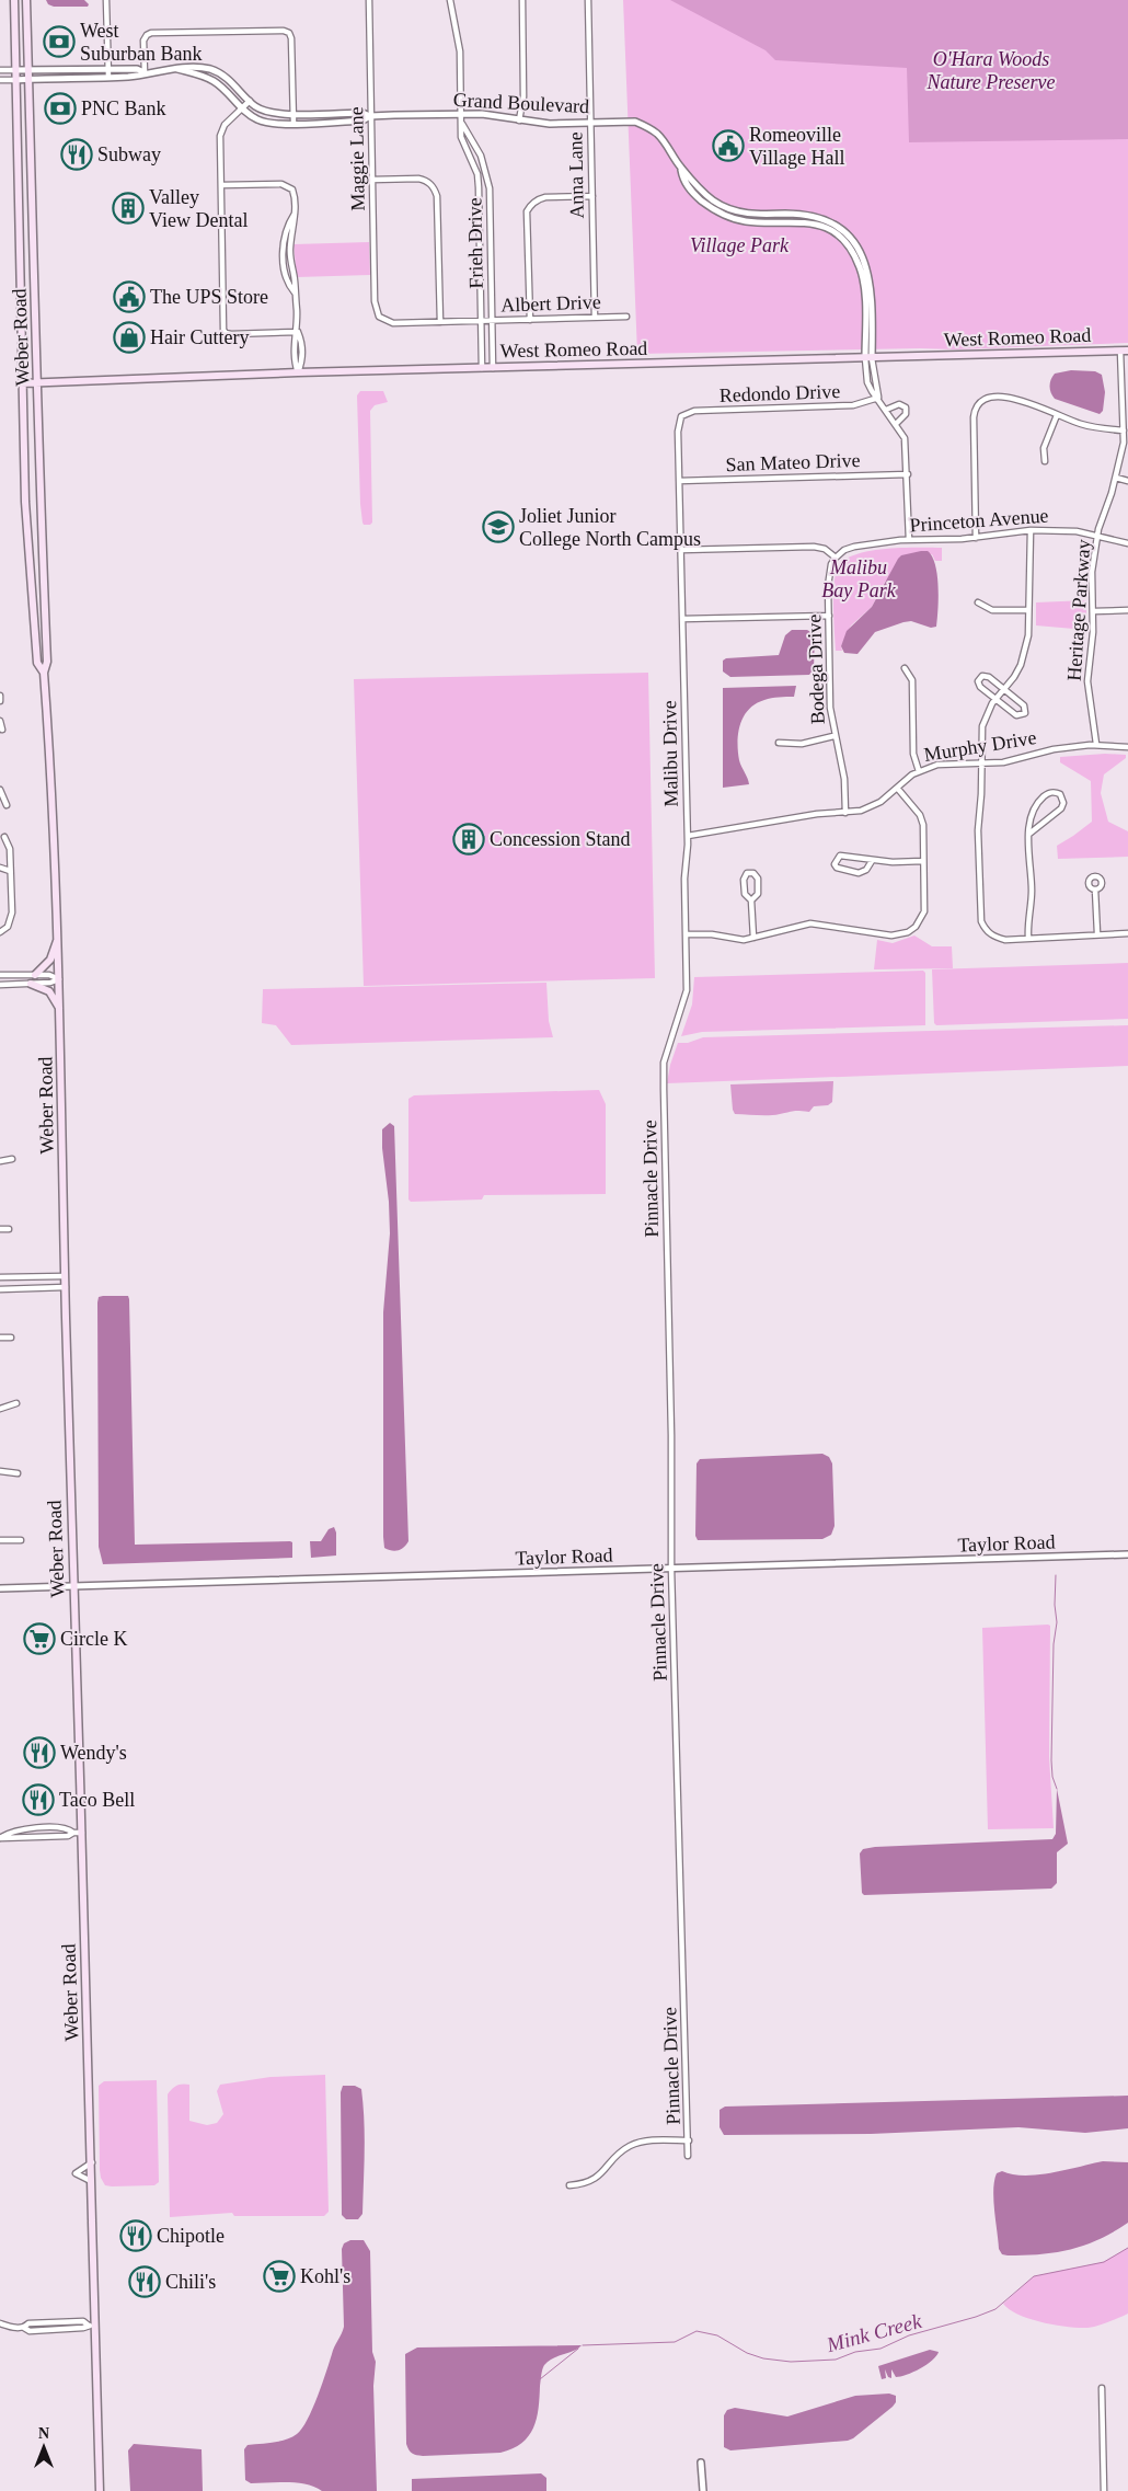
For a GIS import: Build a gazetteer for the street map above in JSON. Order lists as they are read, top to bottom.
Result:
{
  "streets": {
    "main road": ["Weber Road", "West Romeo Road"],
    "street": [
      "Grand Boulevard",
      "Maggie Lane",
      "Anna Lane",
      "Frieh Drive",
      "Albert Drive",
      "Redondo Drive",
      "San Mateo Drive",
      "Princeton Avenue",
      "Heritage Parkway",
      "Bodega Drive",
      "Murphy Drive",
      "Malibu Drive",
      "Pinnacle Drive",
      "Taylor Road"
    ]
  },
  "crossings": [
    ["Grand Boulevard", "Maggie Lane"],
    ["Grand Boulevard", "Anna Lane"],
    ["Grand Boulevard", "Frieh Drive"],
    ["Grand Boulevard", "Weber Road"],
    ["Grand Boulevard", "West Romeo Road"],
    ["Maggie Lane", "Albert Drive"],
    ["Anna Lane", "Albert Drive"],
    ["Frieh Drive", "Albert Drive"],
    ["Frieh Drive", "West Romeo Road"],
    ["Weber Road", "West Romeo Road"],
    ["Weber Road", "Taylor Road"],
    ["West Romeo Road", "Heritage Parkway"],
    ["Redondo Drive", "Malibu Drive"],
    ["San Mateo Drive", "Malibu Drive"],
    ["Princeton Avenue", "Heritage Parkway"],
    ["Princeton Avenue", "Bodega Drive"],
    ["Heritage Parkway", "Murphy Drive"],
    ["Bodega Drive", "Murphy Drive"],
    ["Murphy Drive", "Malibu Drive"],
    ["Malibu Drive", "Pinnacle Drive"],
    ["Pinnacle Drive", "Taylor Road"]
  ],
  "water": ["Mink Creek"],
  "parks": ["O'Hara Woods Nature Preserve", "Village Park", "Malibu Bay Park"],
  "places": {
    "bank": ["West Suburban Bank", "PNC Bank"],
    "public building": ["Romeoville Village Hall", "The UPS Store"],
    "restaurant": [
      "Subway",
      "Wendy's",
      "Taco Bell",
      "Chipotle",
      "Chili's"
    ],
    "building": ["Valley View Dental", "Concession Stand"],
    "shop": ["Hair Cuttery"],
    "school or university": ["Joliet Junior College North Campus"],
    "supermarket": ["Circle K", "Kohl's"]
  },
  "north": "top"
}
